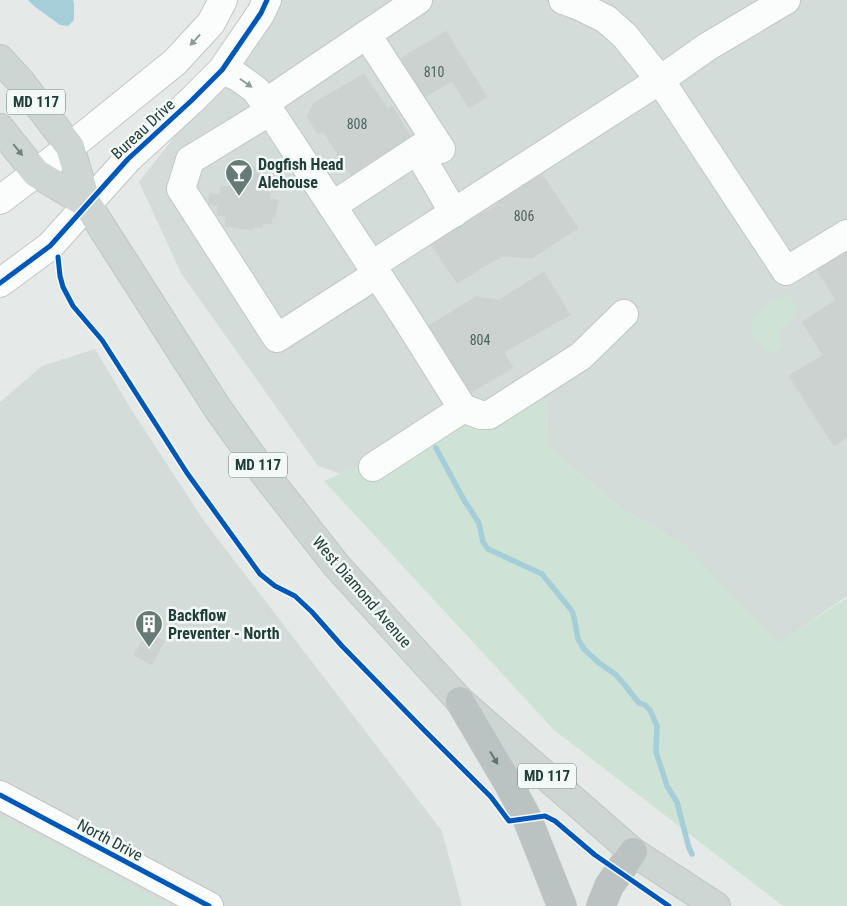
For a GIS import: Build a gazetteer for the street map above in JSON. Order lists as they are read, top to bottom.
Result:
{
  "streets": {
    "main road": ["MD 117", "West Diamond Avenue"],
    "street": ["Bureau Drive", "North Drive"]
  },
  "crossings": [
    ["Bureau Drive", "West Diamond Avenue"]
  ],
  "places": {
    "bar": ["Dogfish Head Alehouse"],
    "building": ["Backflow Preventer - North"]
  },
  "house_numbers": [
    "810",
    "808",
    "806",
    "804"
  ]
}
